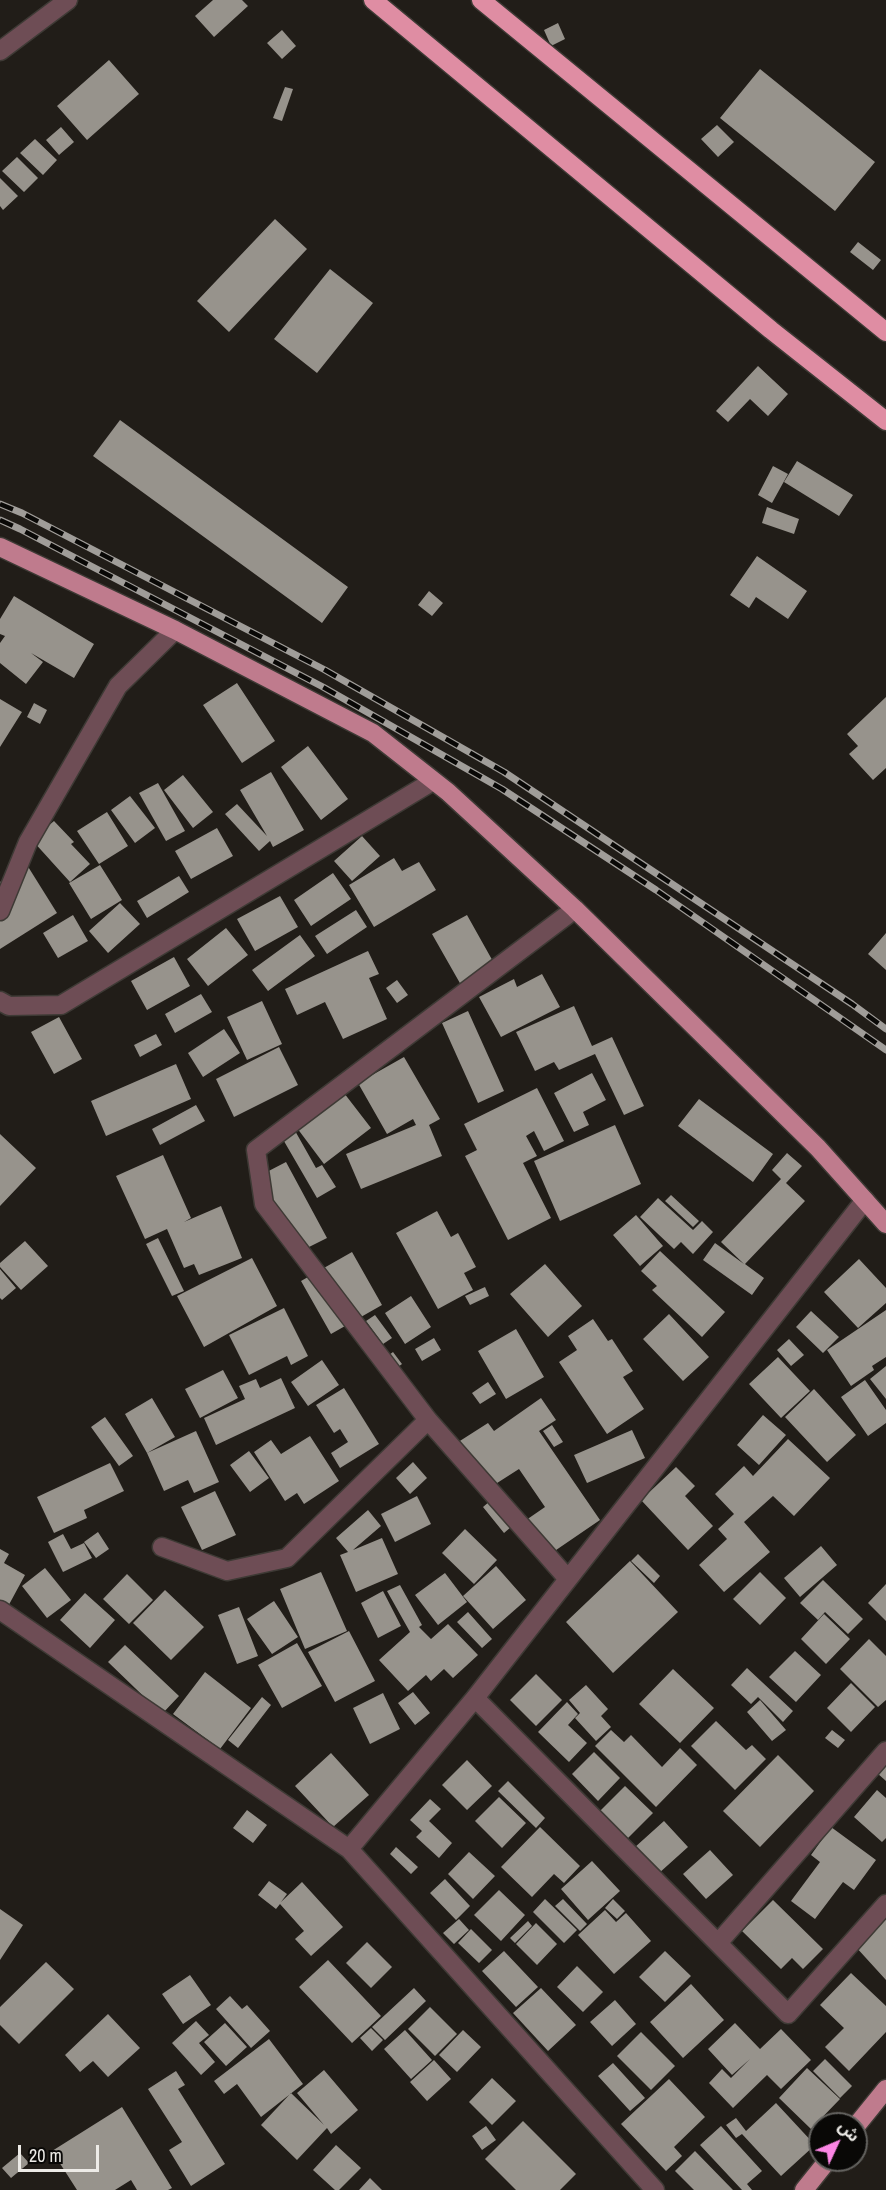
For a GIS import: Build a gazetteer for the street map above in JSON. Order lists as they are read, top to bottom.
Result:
{
  "scale_bar": "20 m",
  "north": "top right"
}
